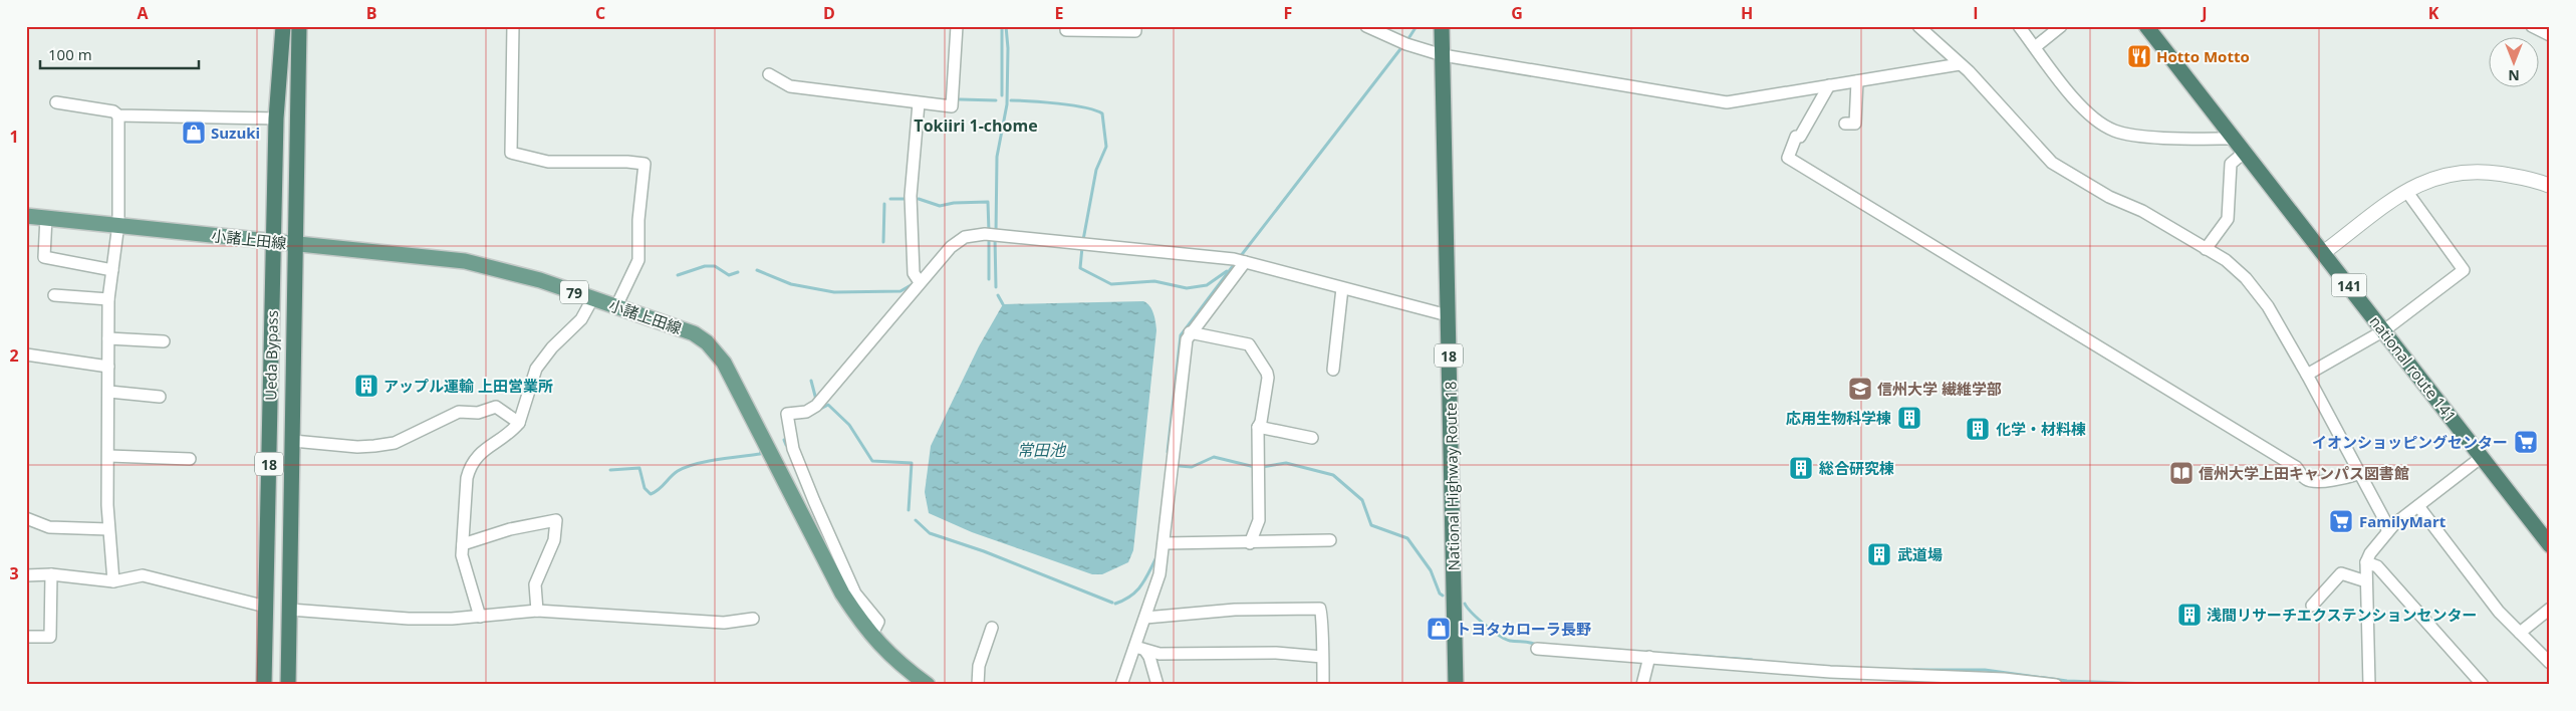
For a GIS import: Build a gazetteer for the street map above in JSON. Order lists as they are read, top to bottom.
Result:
{
  "streets": {
    "highway": [
      "141",
      "Ueda Bypass",
      "18",
      "national route 141",
      "National Highway Route 18"
    ],
    "main road": ["小諸上田線", "79"]
  },
  "crossings": [
    ["小諸上田線", "Ueda Bypass"]
  ],
  "districts": ["Tokiiri 1-chome"],
  "water": ["常田池"],
  "places": {
    "restaurant": ["Hotto Motto"],
    "shop": ["Suzuki", "トヨタカローラ長野"],
    "building": [
      "アップル運輸 上田営業所",
      "応用生物科学棟",
      "化学・材料棟",
      "総合研究棟",
      "武道場",
      "浅間リサーチエクステンションセンター"
    ],
    "school or university": ["信州大学 繊維学部"],
    "supermarket": ["イオンショッピングセンター", "FamilyMart"],
    "library": ["信州大学上田キャンパス図書館"]
  },
  "scale_bar": "100 m",
  "north": "bottom",
  "grid": {
    "columns": [
      "A",
      "B",
      "C",
      "D",
      "E",
      "F",
      "G",
      "H",
      "I",
      "J",
      "K"
    ],
    "rows": ["1", "2", "3"]
  }
}
